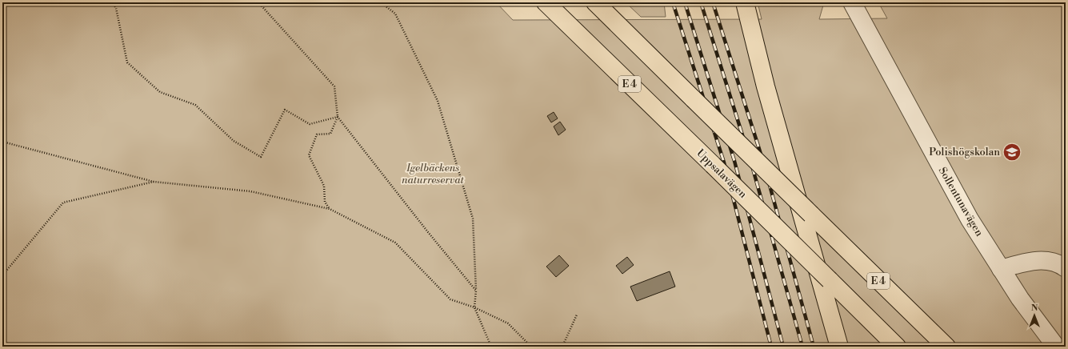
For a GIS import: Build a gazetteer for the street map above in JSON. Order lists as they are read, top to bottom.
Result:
{
  "streets": {
    "highway": ["E 4", "Uppsalavägen"],
    "street": ["Sollentunavägen"]
  },
  "parks": ["Igelbäckens naturreservat"],
  "places": {
    "school or university": ["Polishögskolan"]
  },
  "north": "top"
}
